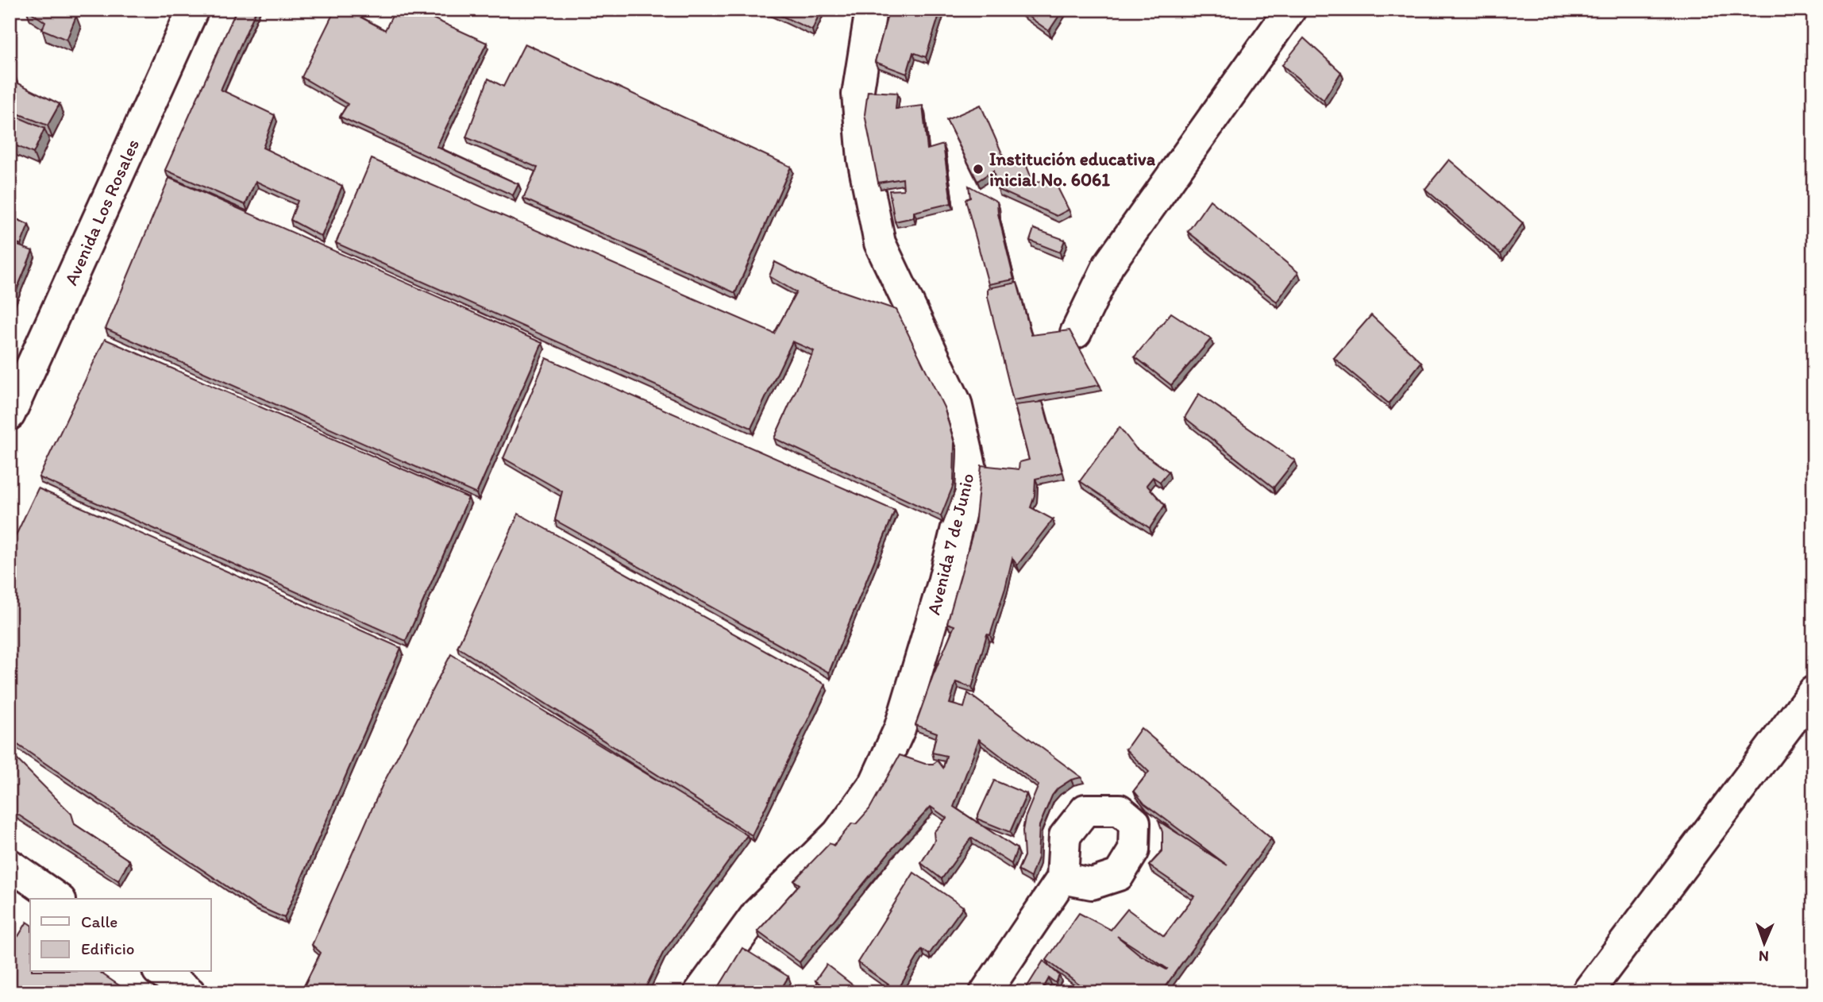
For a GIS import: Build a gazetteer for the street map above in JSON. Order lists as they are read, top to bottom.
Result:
{
  "streets": {
    "street": ["Avenida Los Rosales", "Avenida 7 de Junio"]
  },
  "places": ["Institución educativa inicial No. 6061"],
  "legend": ["Calle", "Edificio"],
  "north": "bottom"
}
